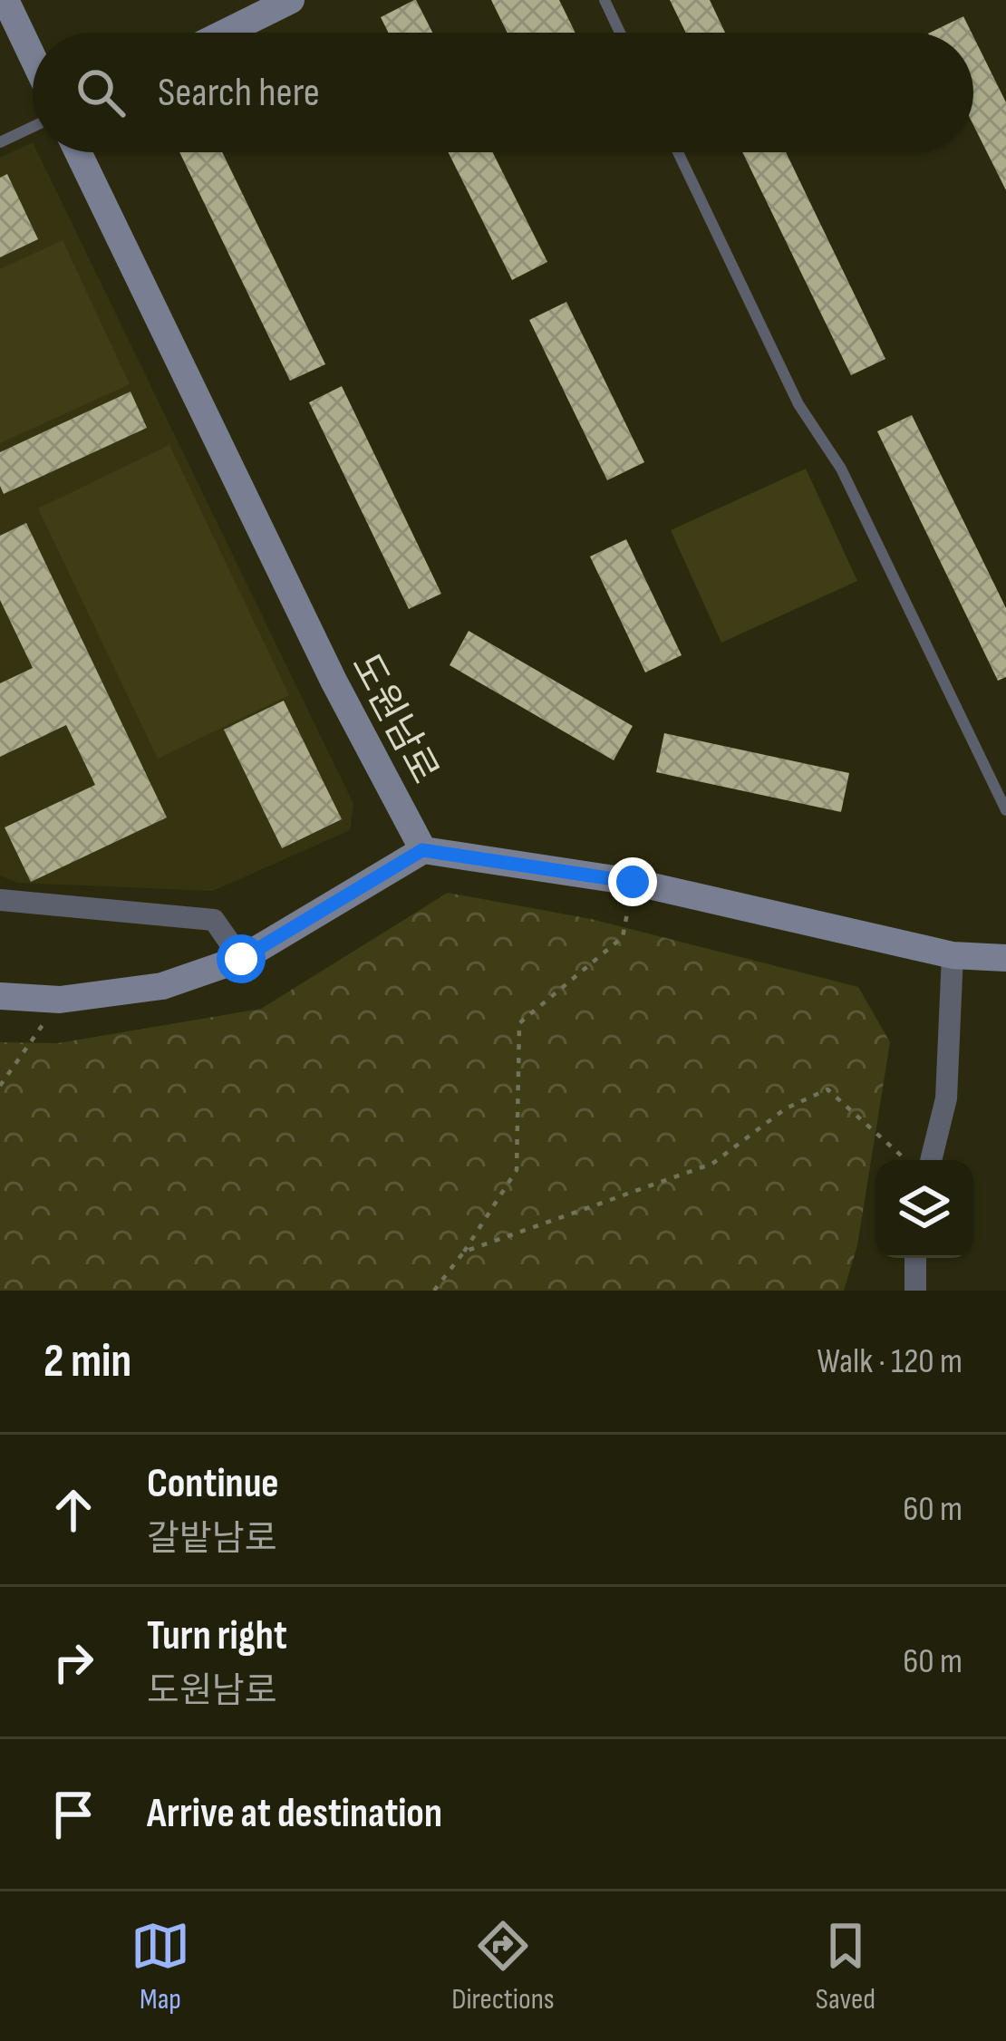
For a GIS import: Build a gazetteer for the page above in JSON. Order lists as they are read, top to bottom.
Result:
{
  "streets": {
    "street": ["도원남로"]
  },
  "page": {
    "search": "Search here",
    "heading": ["2 min", "Walk · 120 m"],
    "list": [
      ["Continue", "갈밭남로", "60 m"],
      ["Turn right", "도원남로", "60 m"],
      "Arrive at destination"
    ],
    "nav": ["Map", "Directions", "Saved"]
  }
}
